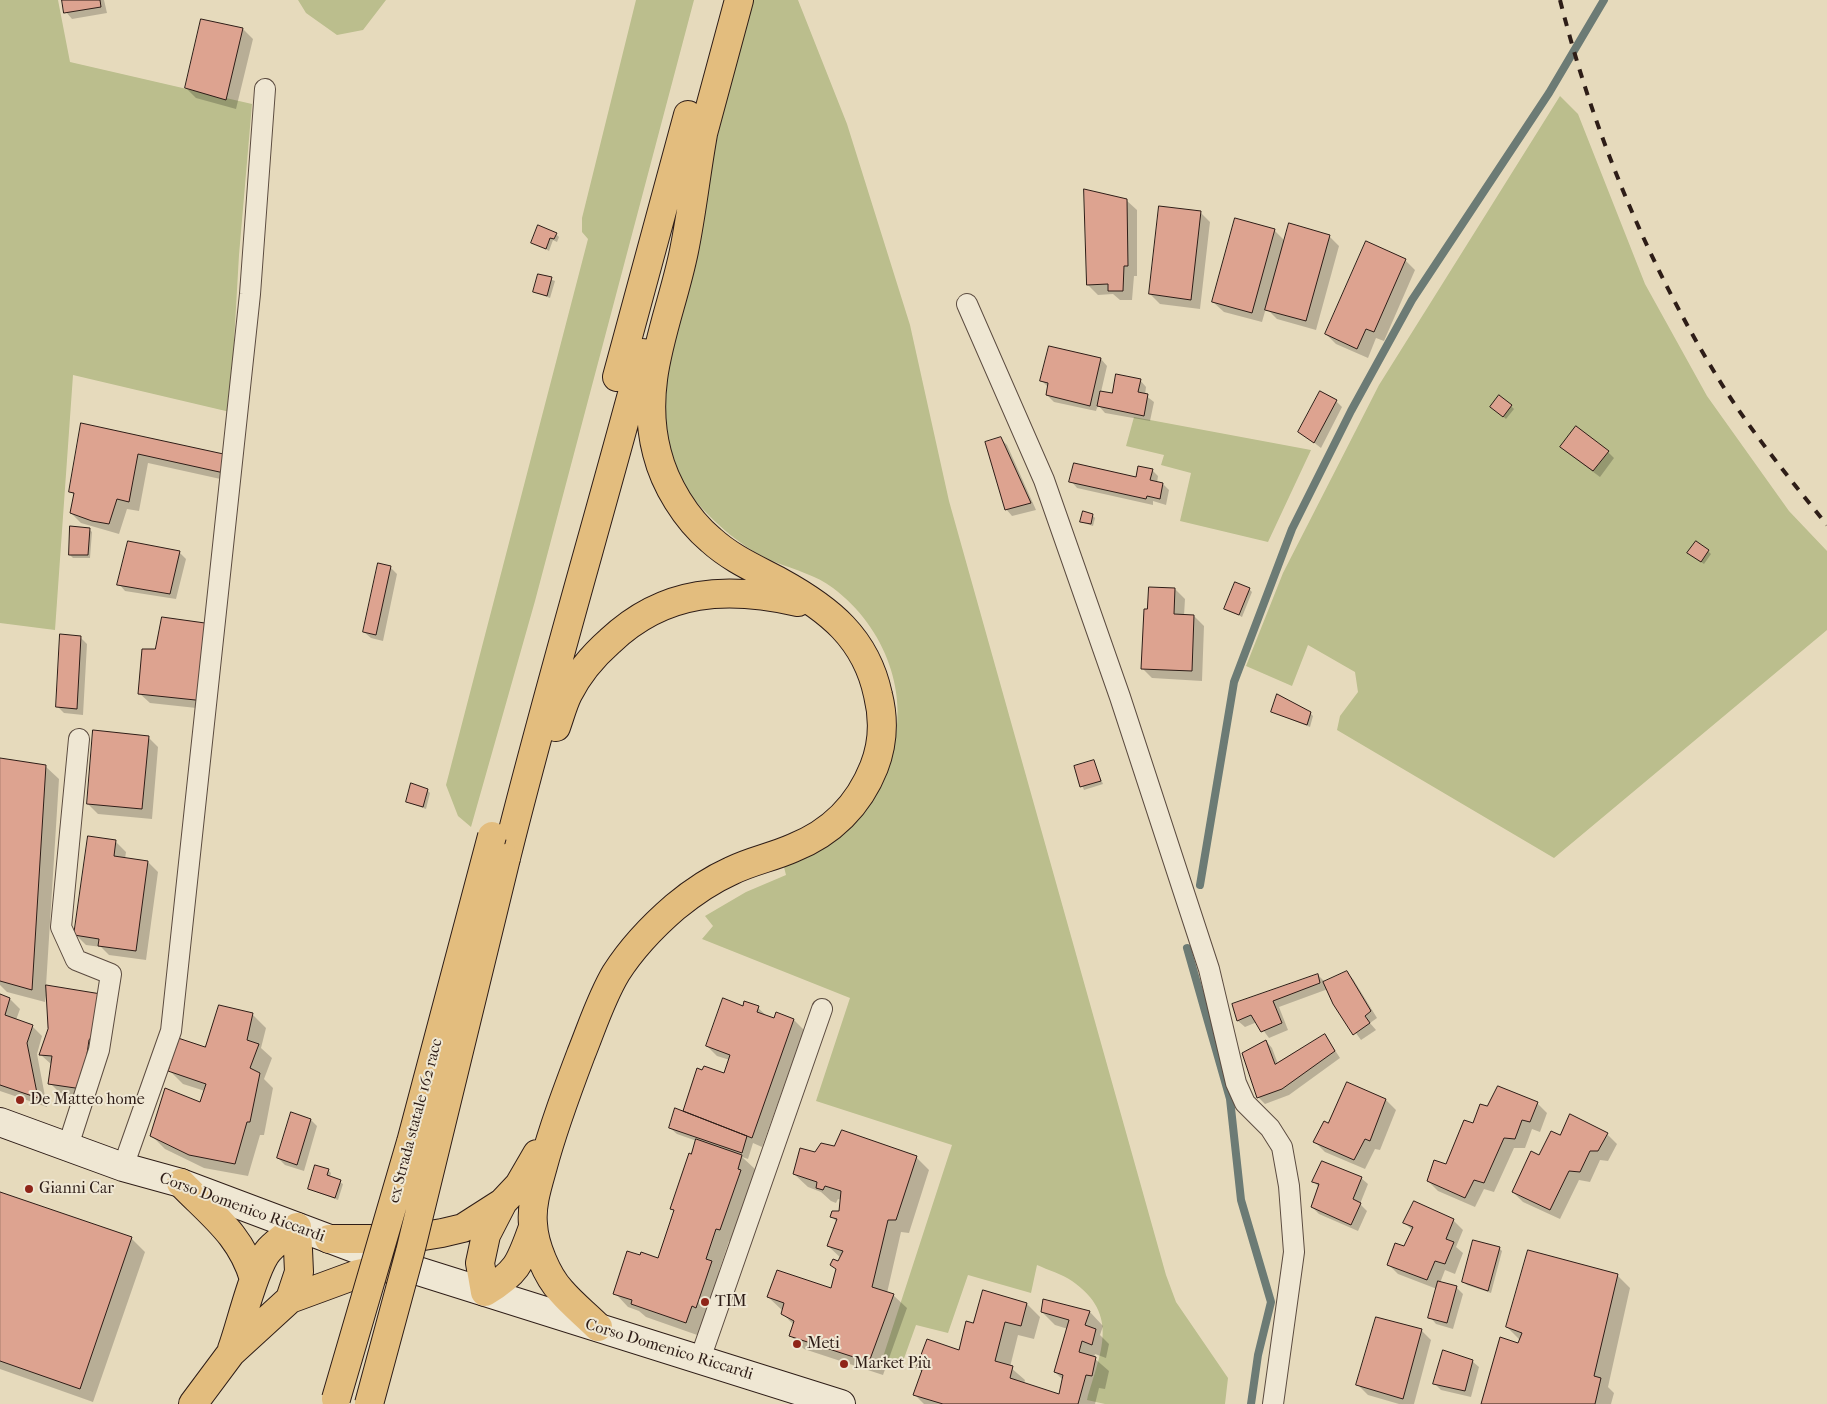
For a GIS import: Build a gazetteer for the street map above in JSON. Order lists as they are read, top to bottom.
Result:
{
  "streets": {
    "highway": ["ex Strada statale 162 racc"],
    "main road": ["Corso Domenico Riccardi"]
  },
  "places": [
    "De Matteo home",
    "Gianni Car",
    "TIM",
    "Meti",
    "Market Più"
  ]
}
